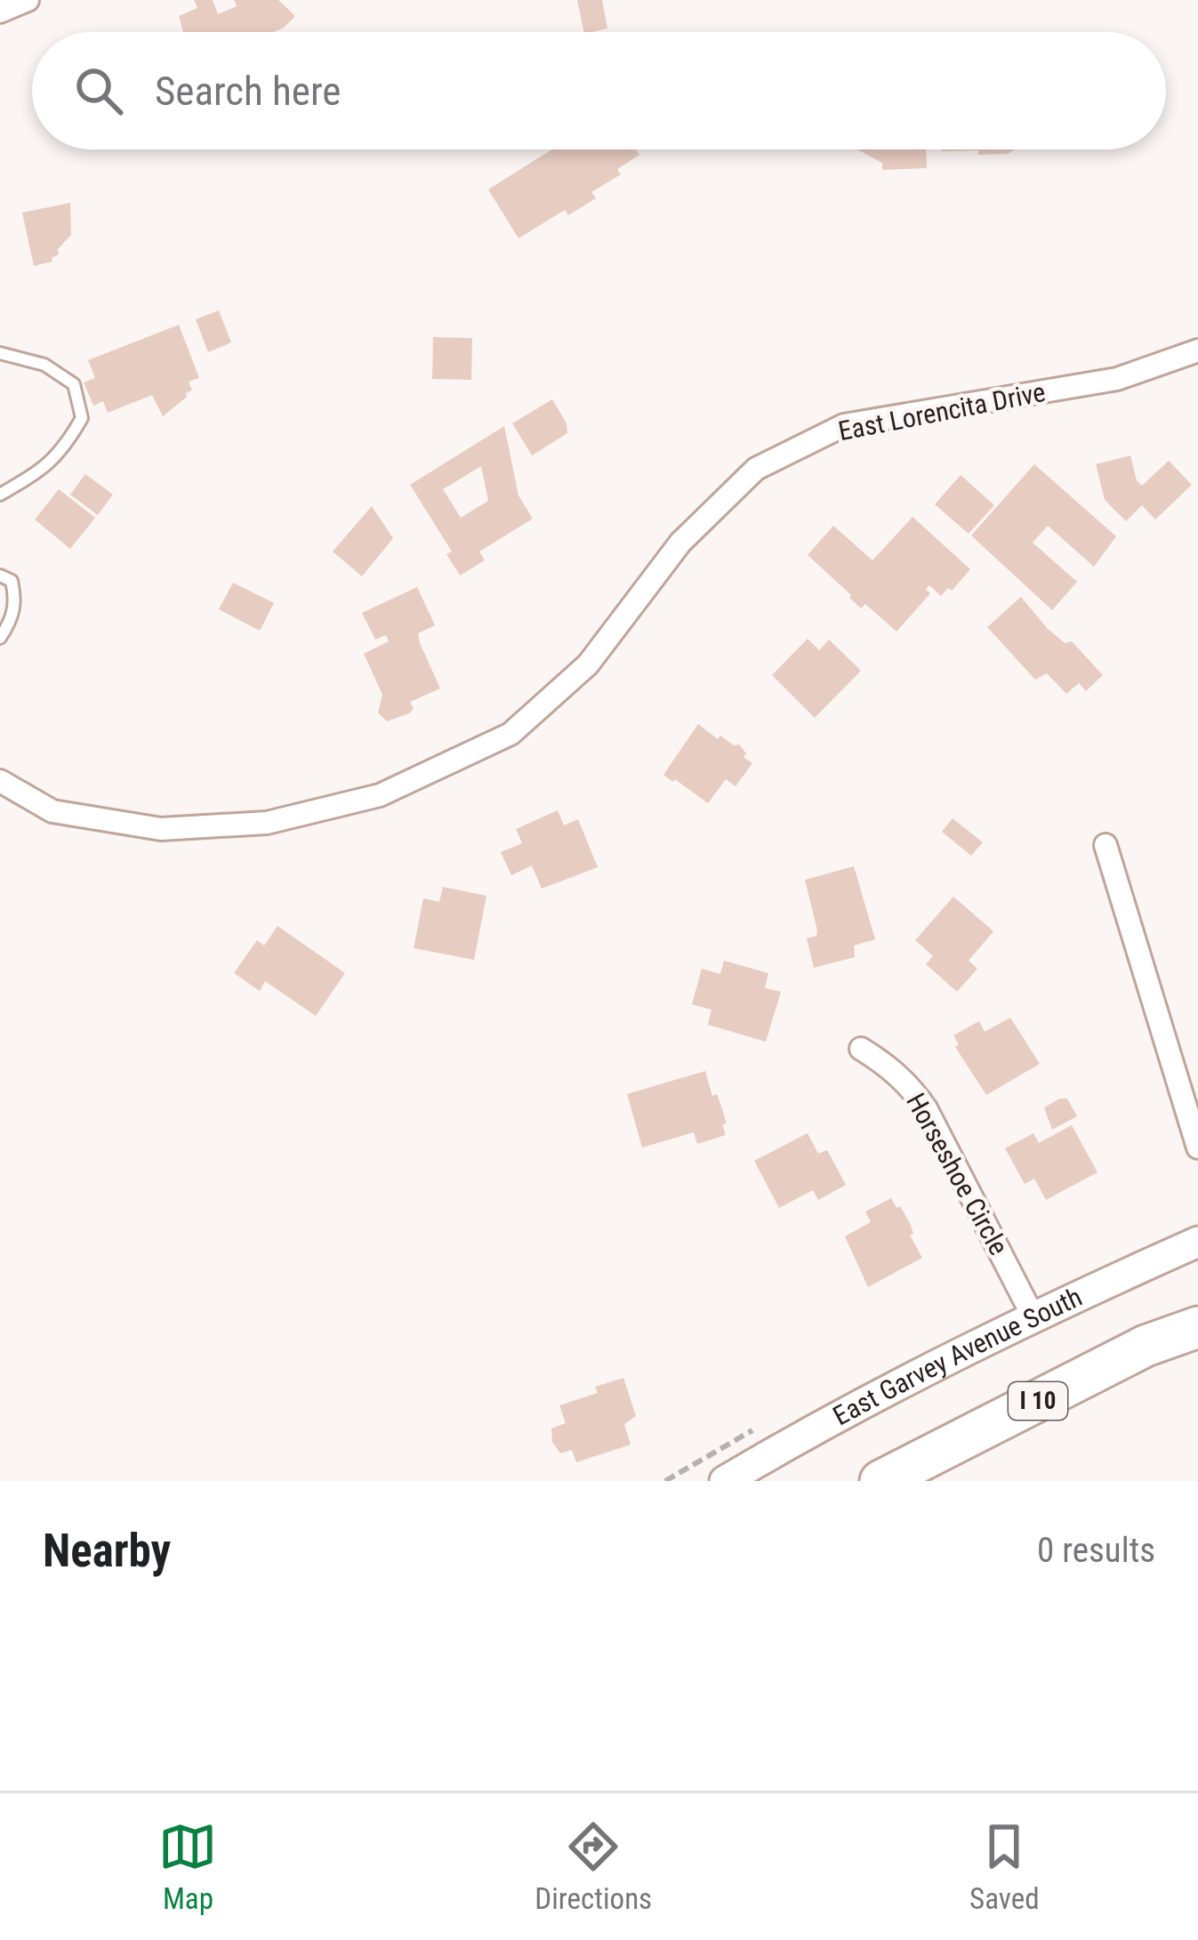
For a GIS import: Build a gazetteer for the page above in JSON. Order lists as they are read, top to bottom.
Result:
{
  "streets": {
    "highway": ["I 10"],
    "street": ["East Lorencita Drive", "Horseshoe Circle", "East Garvey Avenue South"]
  },
  "crossings": [
    ["Horseshoe Circle", "East Garvey Avenue South"]
  ],
  "page": {
    "search": "Search here",
    "heading": ["Nearby", "0 results"],
    "nav": ["Map", "Directions", "Saved"]
  }
}
